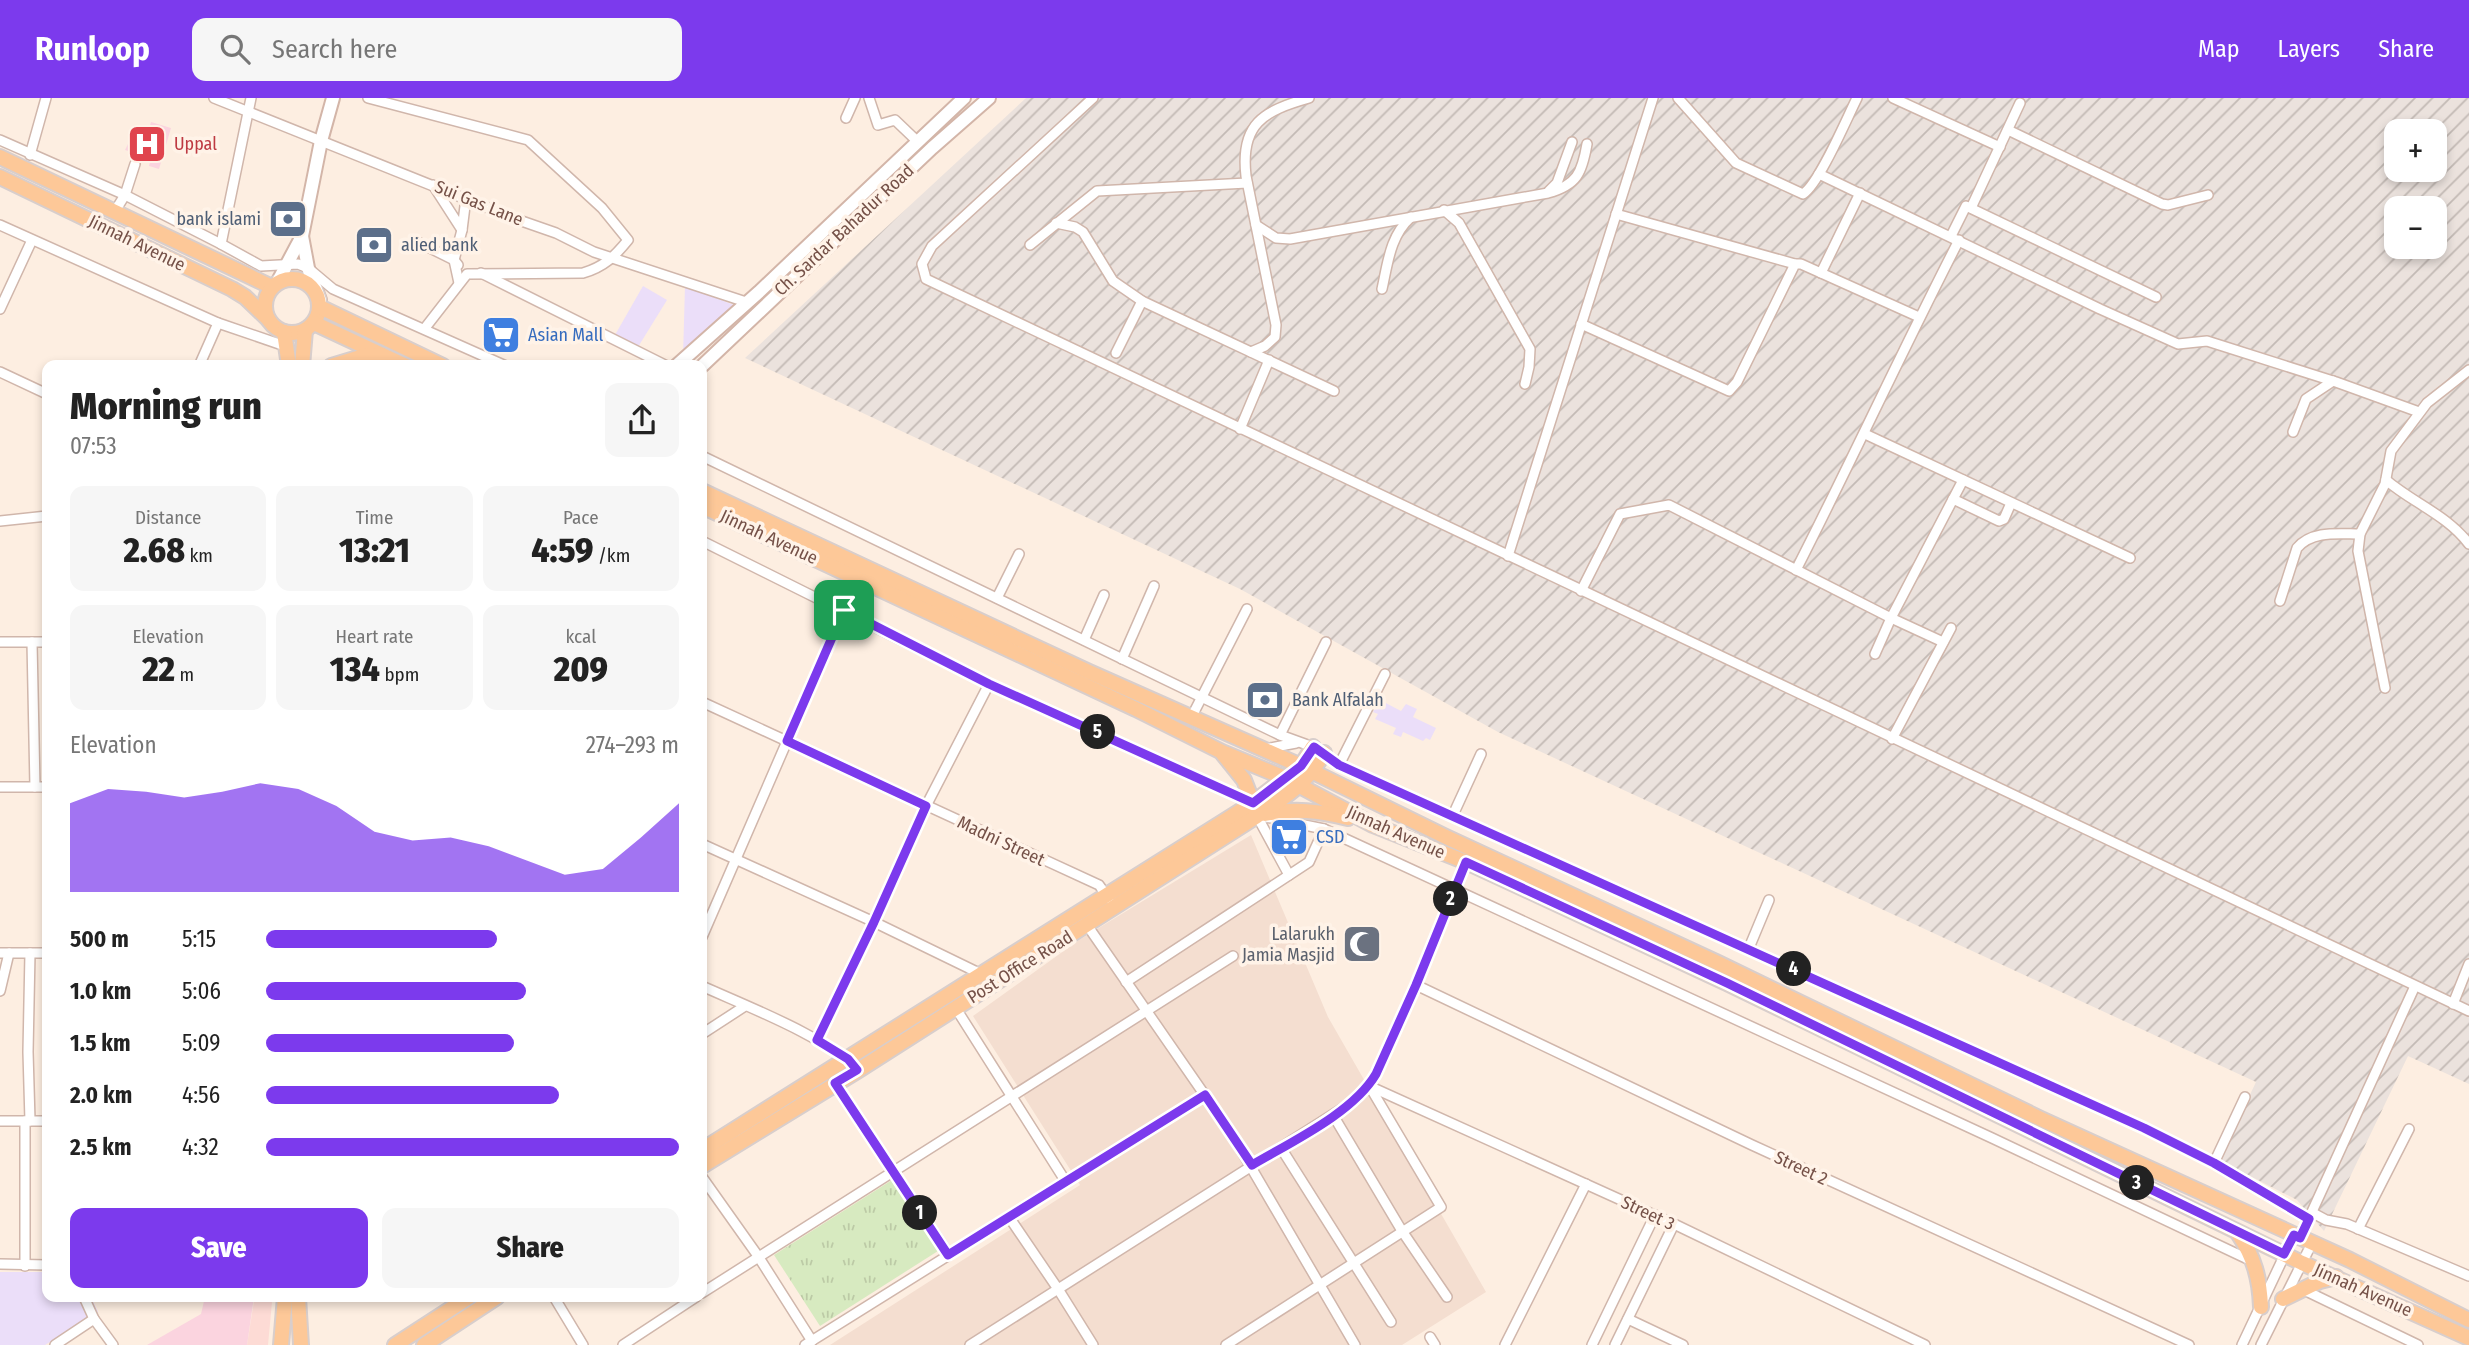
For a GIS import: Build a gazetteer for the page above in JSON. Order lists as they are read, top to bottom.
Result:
{
  "streets": {
    "main road": ["Ch. Sardar Bahadur Road", "Jinnah Avenue", "Post Office Road"],
    "street": [
      "Sui Gas Lane",
      "Madni Street",
      "Street 2",
      "Street 3"
    ]
  },
  "crossings": [
    ["Sui Gas Lane", "Ch. Sardar Bahadur Road"],
    ["Jinnah Avenue", "Post Office Road"],
    ["Madni Street", "Post Office Road"]
  ],
  "places": {
    "hospital": ["Uppal"],
    "bank": ["bank islami", "alied bank", "Bank Alfalah"],
    "supermarket": ["Asian Mall", "CSD"],
    "mosque": ["Lalarukh Jamia Masjid"]
  },
  "page": {
    "header": "Runloop",
    "search": "Search here",
    "nav": ["Map", "Layers", "Share"],
    "map_buttons": ["+", "−"],
    "heading": ["Morning run", "07:53"],
    "stats": [
      ["Distance", "2.68 km"],
      ["Time", "13:21"],
      ["Pace", "4:59 /km"],
      ["Elevation", "22 m"],
      ["Heart rate", "134 bpm"],
      ["kcal", "209"]
    ],
    "pins": [
      "5",
      "2",
      "4",
      "3",
      "1"
    ],
    "chart": ["Elevation", "274–293 m"],
    "list": [
      {
        "name": "500 m",
        "note": "5:15"
      },
      {
        "name": "1.0 km",
        "note": "5:06"
      },
      {
        "name": "1.5 km",
        "note": "5:09"
      },
      {
        "name": "2.0 km",
        "note": "4:56"
      },
      {
        "name": "2.5 km",
        "note": "4:32"
      }
    ],
    "buttons": ["Save", "Share"]
  }
}
